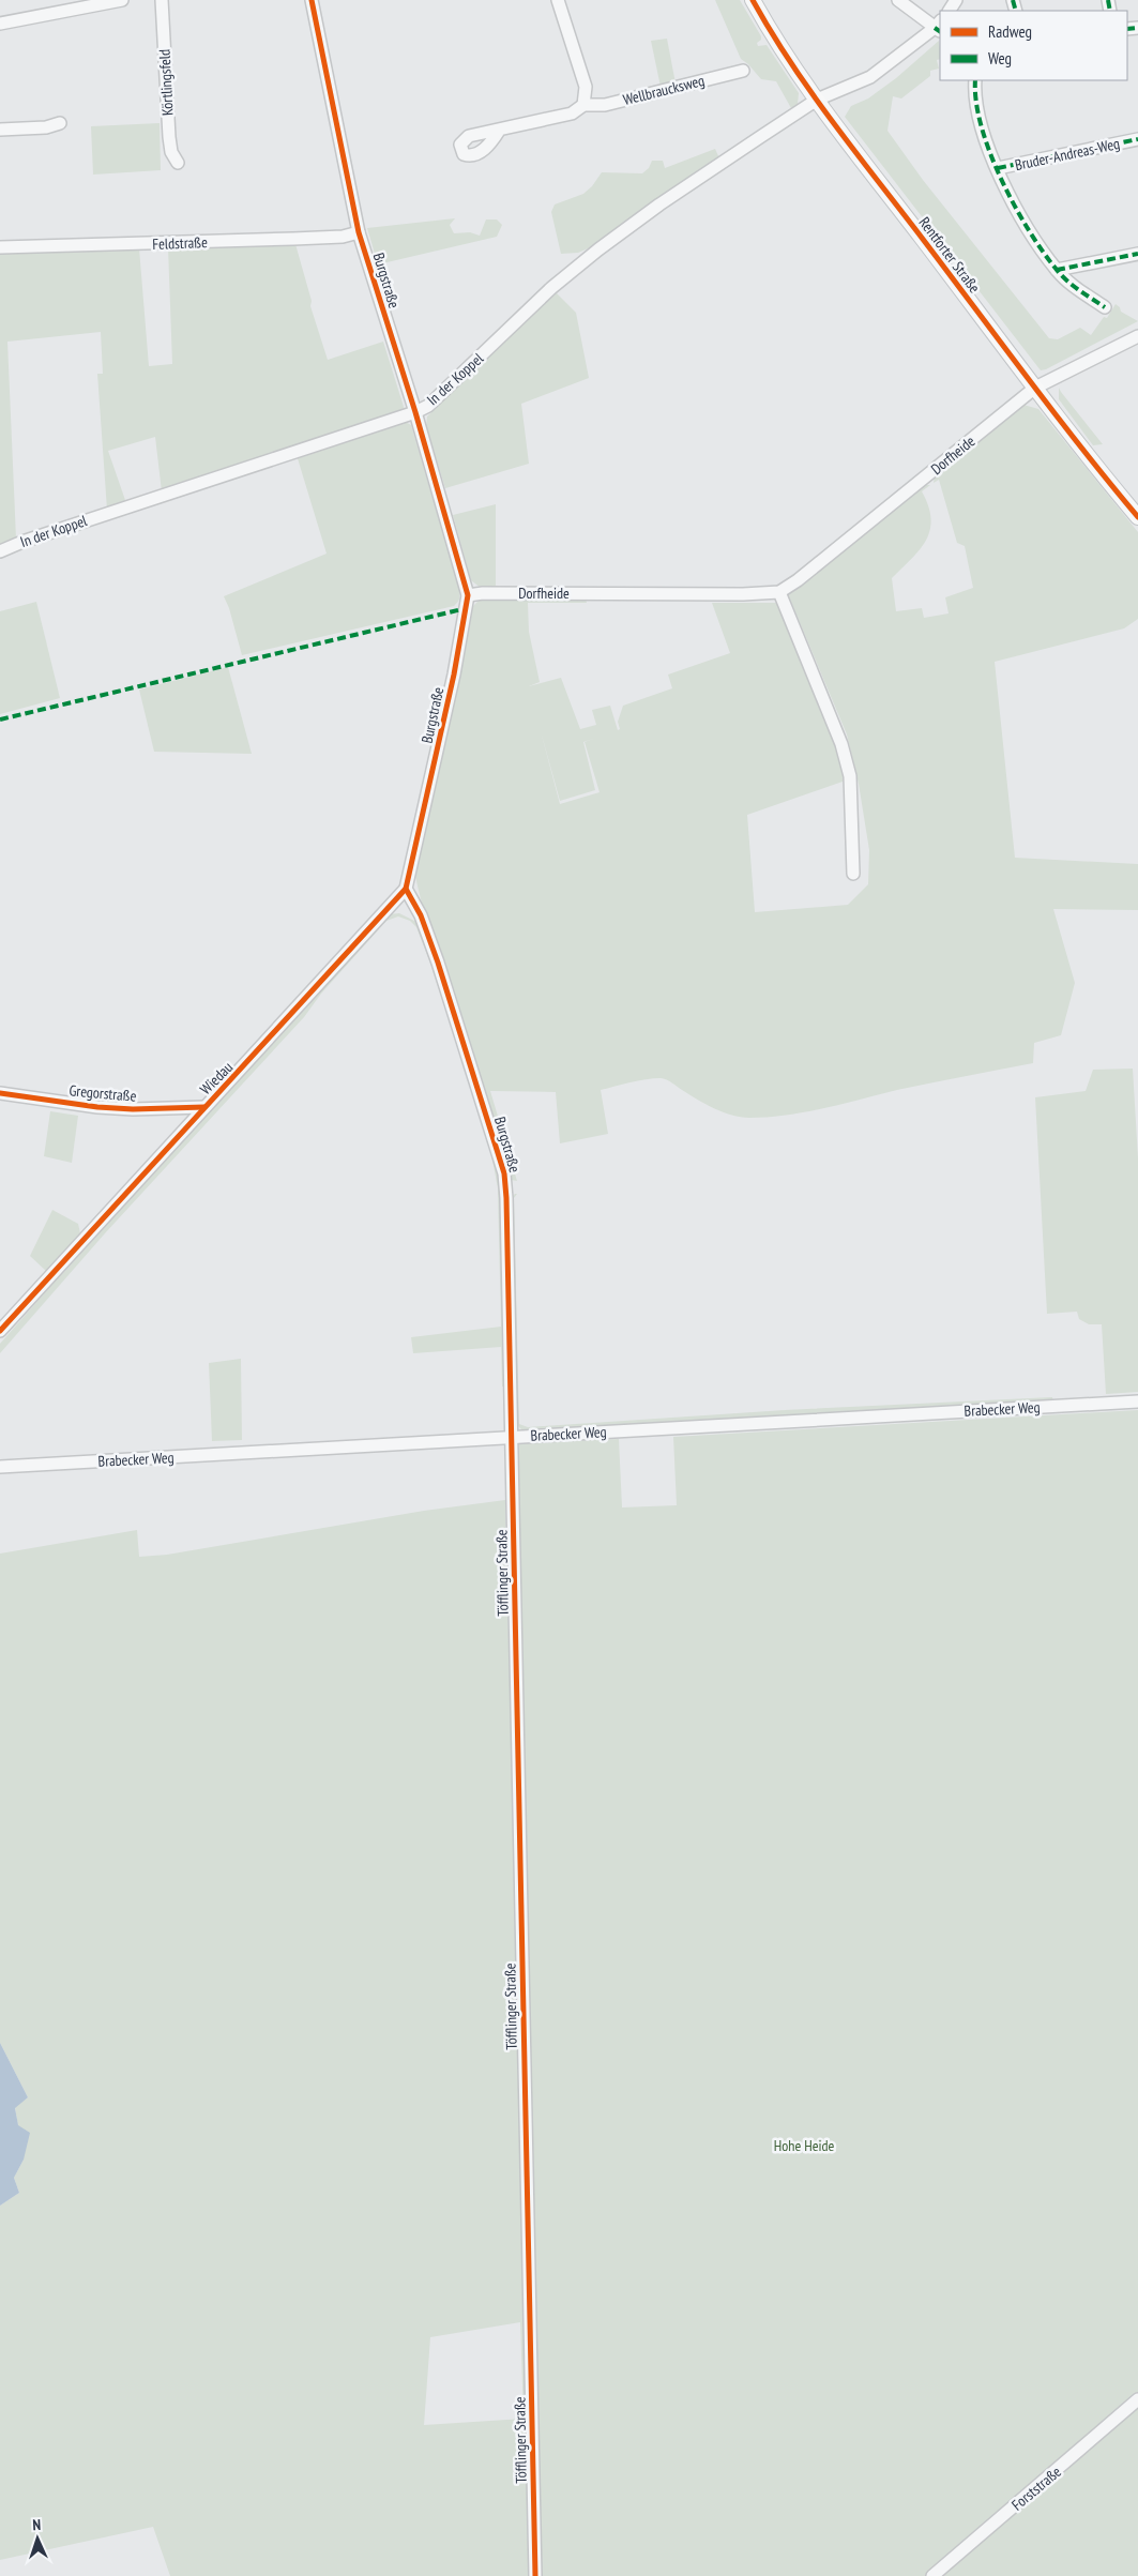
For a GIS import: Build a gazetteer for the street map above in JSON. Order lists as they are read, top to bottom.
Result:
{
  "streets": {
    "main road": ["Rentforter Straße"],
    "street": [
      "Körtlingsfeld",
      "Wellbraucksweg",
      "Bruder-Andreas-Weg",
      "Feldstraße",
      "Burgstraße",
      "In der Koppel",
      "Dorfheide",
      "Wiedau",
      "Gregorstraße",
      "Brabecker Weg",
      "Töfflinger Straße",
      "Forststraße"
    ]
  },
  "crossings": [
    ["Feldstraße", "Burgstraße"],
    ["Rentforter Straße", "In der Koppel"],
    ["Rentforter Straße", "Dorfheide"],
    ["Burgstraße", "In der Koppel"],
    ["Burgstraße", "Dorfheide"],
    ["Burgstraße", "Wiedau"],
    ["Burgstraße", "Brabecker Weg"],
    ["Burgstraße", "Töfflinger Straße"],
    ["Wiedau", "Gregorstraße"],
    ["Brabecker Weg", "Töfflinger Straße"]
  ],
  "parks": ["Hohe Heide"],
  "legend": ["Radweg", "Weg"],
  "north": "top"
}
